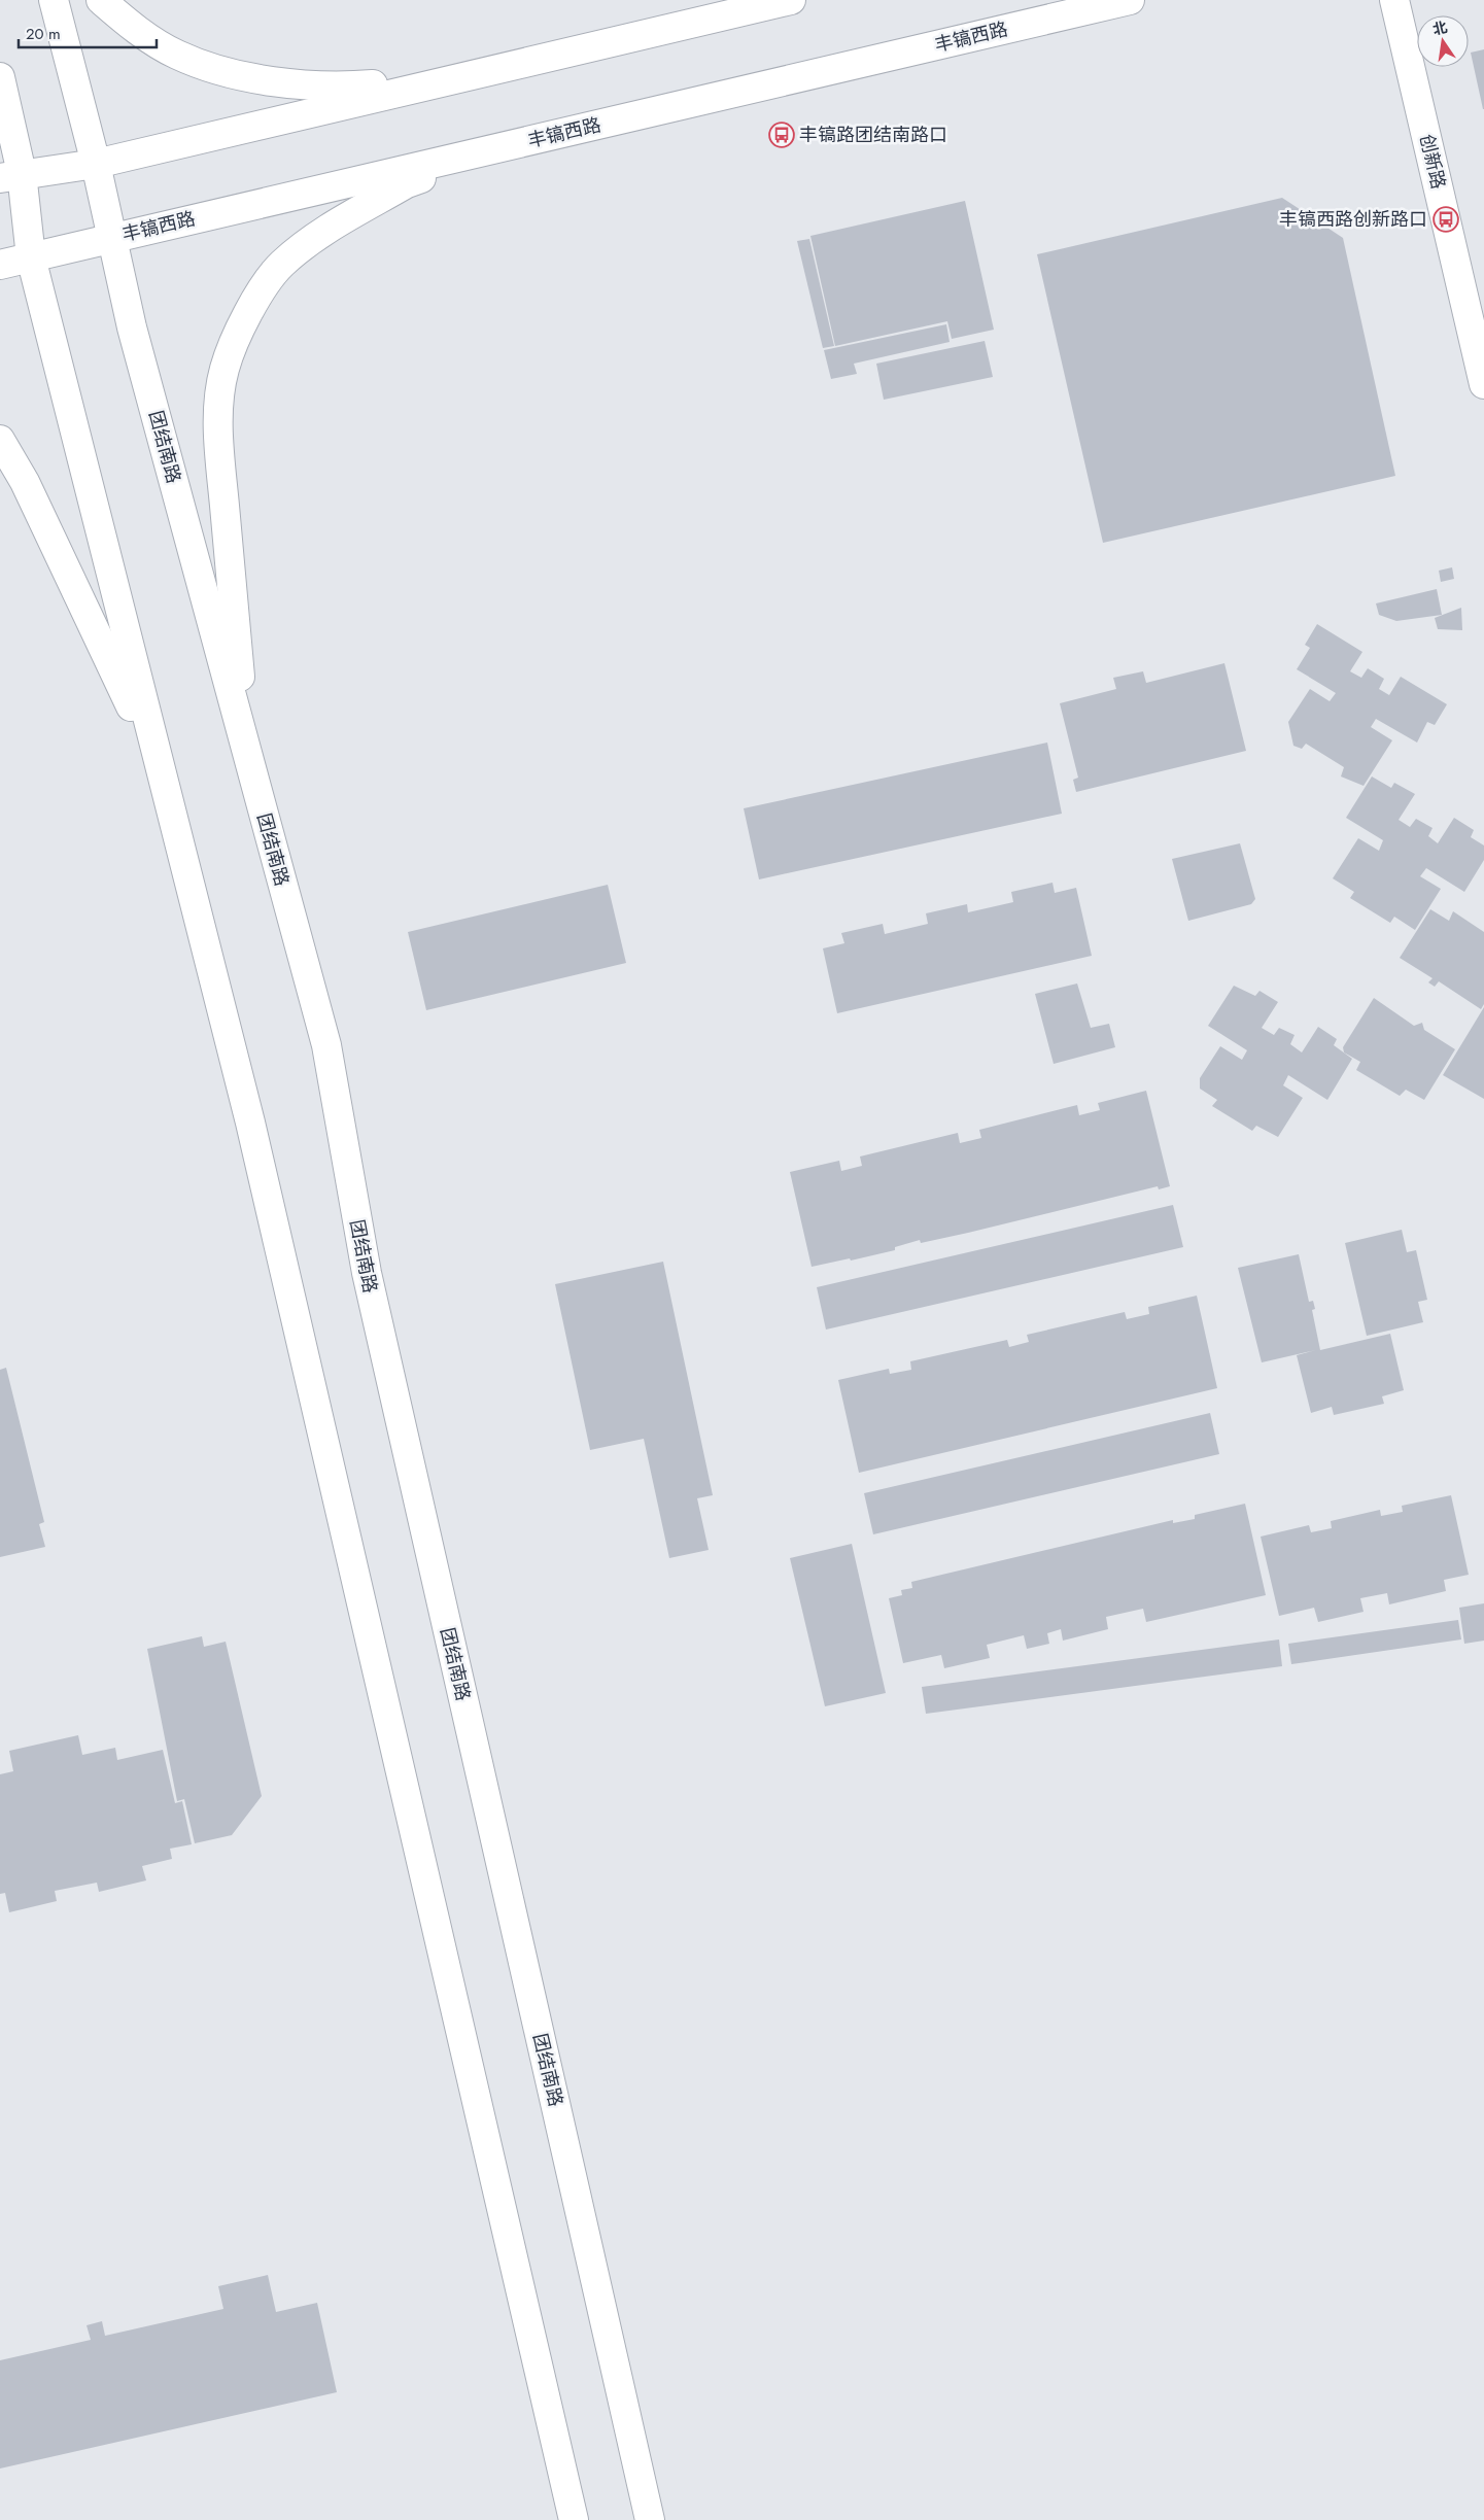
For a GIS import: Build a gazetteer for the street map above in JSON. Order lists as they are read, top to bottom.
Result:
{
  "streets": {
    "main road": ["丰镐西路", "创新路", "团结南路"]
  },
  "crossings": [
    ["丰镐西路", "团结南路"]
  ],
  "places": {
    "bus stop": ["丰镐路团结南路口", "丰镐西路创新路口"]
  },
  "scale_bar": "20 m",
  "north": "top"
}
